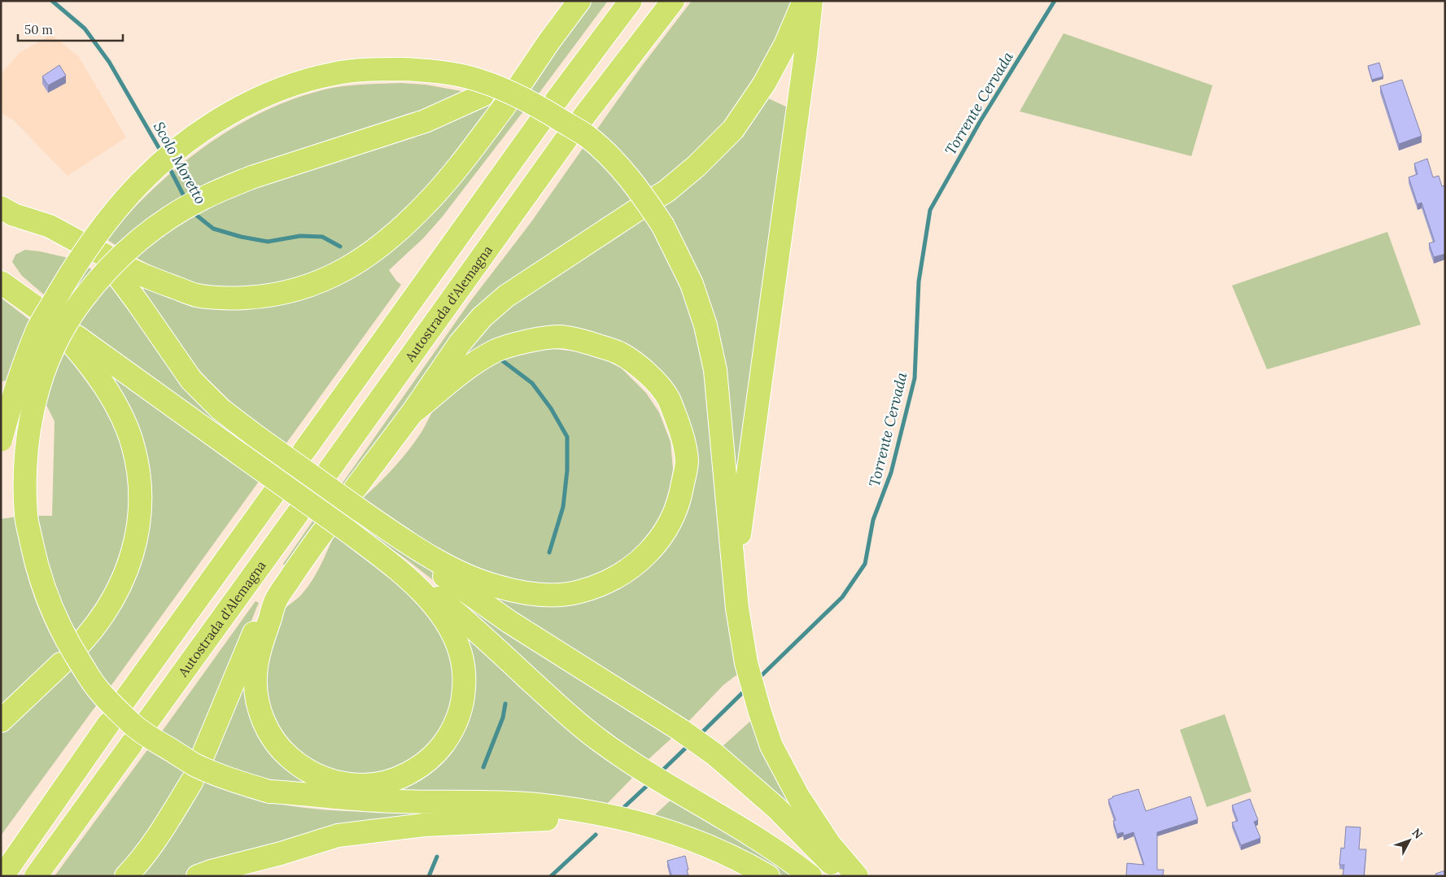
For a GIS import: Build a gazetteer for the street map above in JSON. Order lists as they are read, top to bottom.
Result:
{
  "streets": {
    "highway": ["Autostrada d'Alemagna"]
  },
  "water": ["Torrente Cervada", "Scolo Moretto"],
  "scale_bar": "50 m",
  "north": "top right"
}
